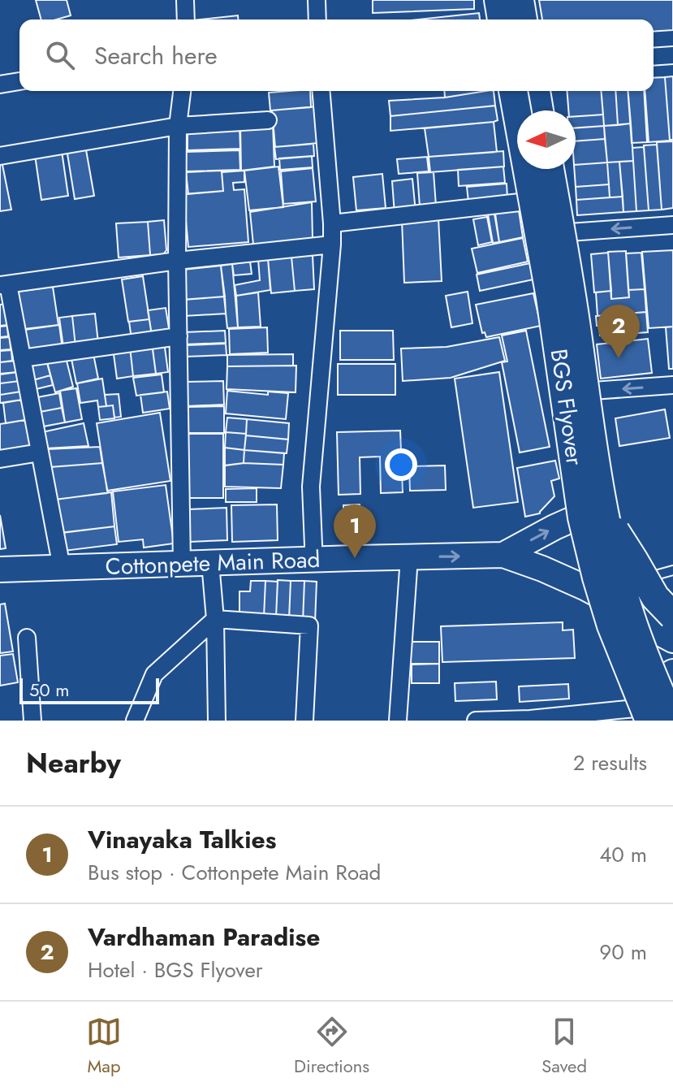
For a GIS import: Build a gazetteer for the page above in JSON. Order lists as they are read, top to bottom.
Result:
{
  "streets": {
    "highway": ["BGS Flyover"],
    "main road": ["Cottonpete Main Road"]
  },
  "scale_bar": "50 m",
  "north": "left",
  "page": {
    "search": "Search here",
    "pins": ["2", "1"],
    "scale": "50 m",
    "heading": ["Nearby", "2 results"],
    "list": [
      {
        "mark": "1",
        "name": "Vinayaka Talkies",
        "note": "Bus stop · Cottonpete Main Road",
        "value": "40 m"
      },
      {
        "mark": "2",
        "name": "Vardhaman Paradise",
        "note": "Hotel · BGS Flyover",
        "value": "90 m"
      }
    ],
    "nav": ["Map", "Directions", "Saved"]
  }
}
